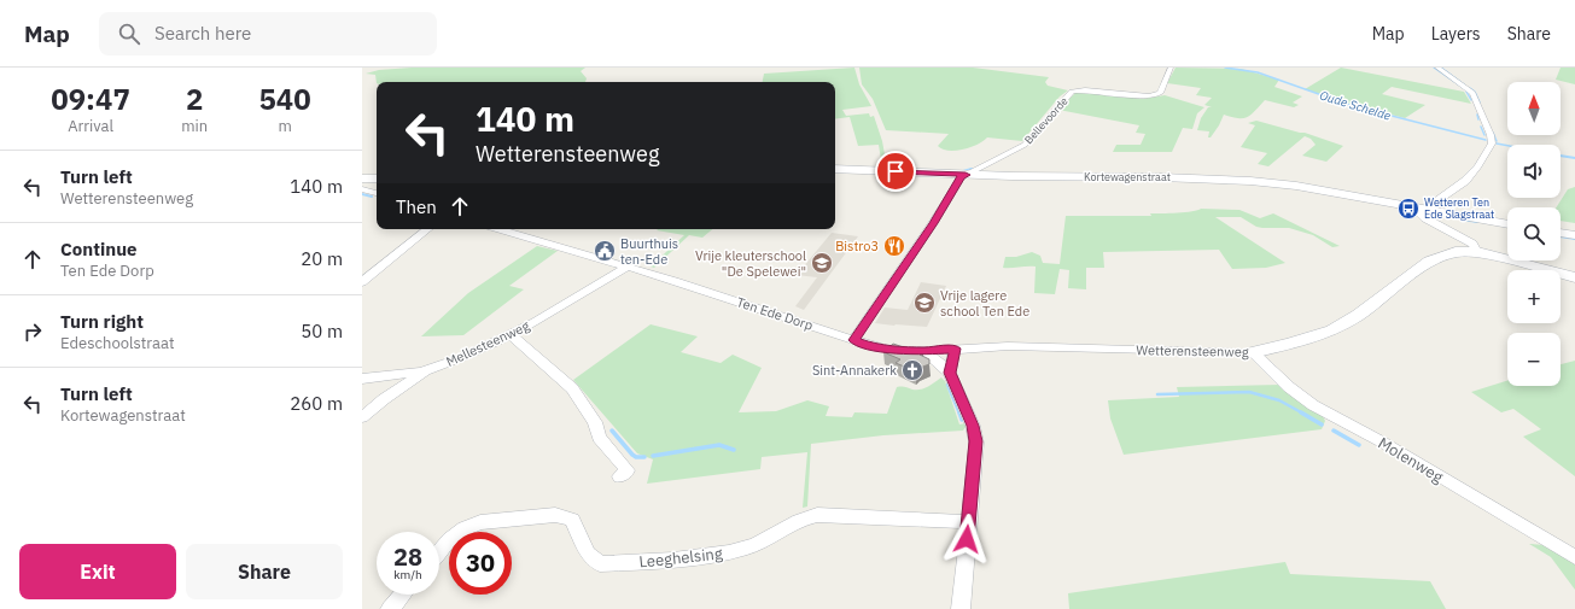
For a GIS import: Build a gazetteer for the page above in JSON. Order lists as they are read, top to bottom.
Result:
{
  "streets": {
    "street": [
      "Bellevoorde",
      "Kortewagenstraat",
      "Ten Ede Dorp",
      "Mellesteenweg",
      "Wetterensteenweg",
      "Molenweg",
      "Leeghelsing"
    ]
  },
  "crossings": [
    ["Bellevoorde", "Kortewagenstraat"],
    ["Ten Ede Dorp", "Mellesteenweg"],
    ["Ten Ede Dorp", "Wetterensteenweg"],
    ["Wetterensteenweg", "Molenweg"]
  ],
  "water": ["Oude Schelde"],
  "places": {
    "bus stop": ["Wetteren Ten Ede Slagstraat"],
    "restaurant": ["Bistro3"],
    "public building": ["Buurthuis ten-Ede"],
    "school or university": ["Vrije kleuterschool \"De Spelewei\"", "Vrije lagere school Ten Ede"],
    "church": ["Sint-Annakerk"]
  },
  "north": "top",
  "page": {
    "header": "Map",
    "search": "Search here",
    "nav": ["Map", "Layers", "Share"],
    "eta": [
      "09:47",
      "Arrival",
      "2",
      "min",
      "540",
      "m"
    ],
    "map_buttons": ["+", "−"],
    "turn": ["140 m", "Wetterensteenweg"],
    "list": [
      {
        "name": "Turn left",
        "note": "Wetterensteenweg",
        "value": "140 m"
      },
      {
        "name": "Continue",
        "note": "Ten Ede Dorp",
        "value": "20 m"
      },
      {
        "name": "Turn right",
        "note": "Edeschoolstraat",
        "value": "50 m"
      },
      {
        "name": "Turn left",
        "note": "Kortewagenstraat",
        "value": "260 m"
      }
    ],
    "then": "Then",
    "speed": "28 km/h",
    "limit": "30",
    "buttons": ["Exit", "Share"]
  }
}
